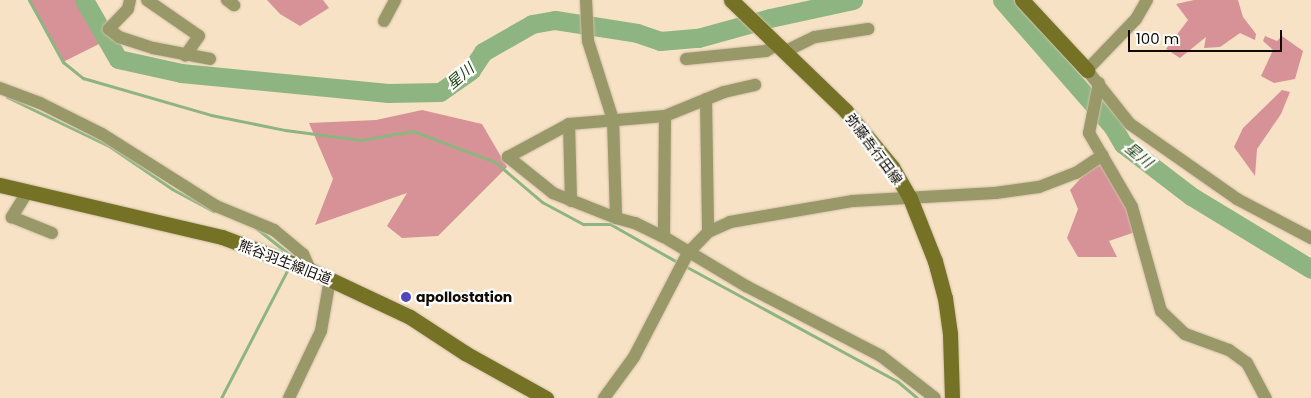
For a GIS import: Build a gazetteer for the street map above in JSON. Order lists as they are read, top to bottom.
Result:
{
  "streets": {
    "street": ["弥藤吾行田線", "熊谷羽生線旧道"]
  },
  "water": ["星川"],
  "places": ["apollostation"],
  "scale_bar": "100 m"
}
